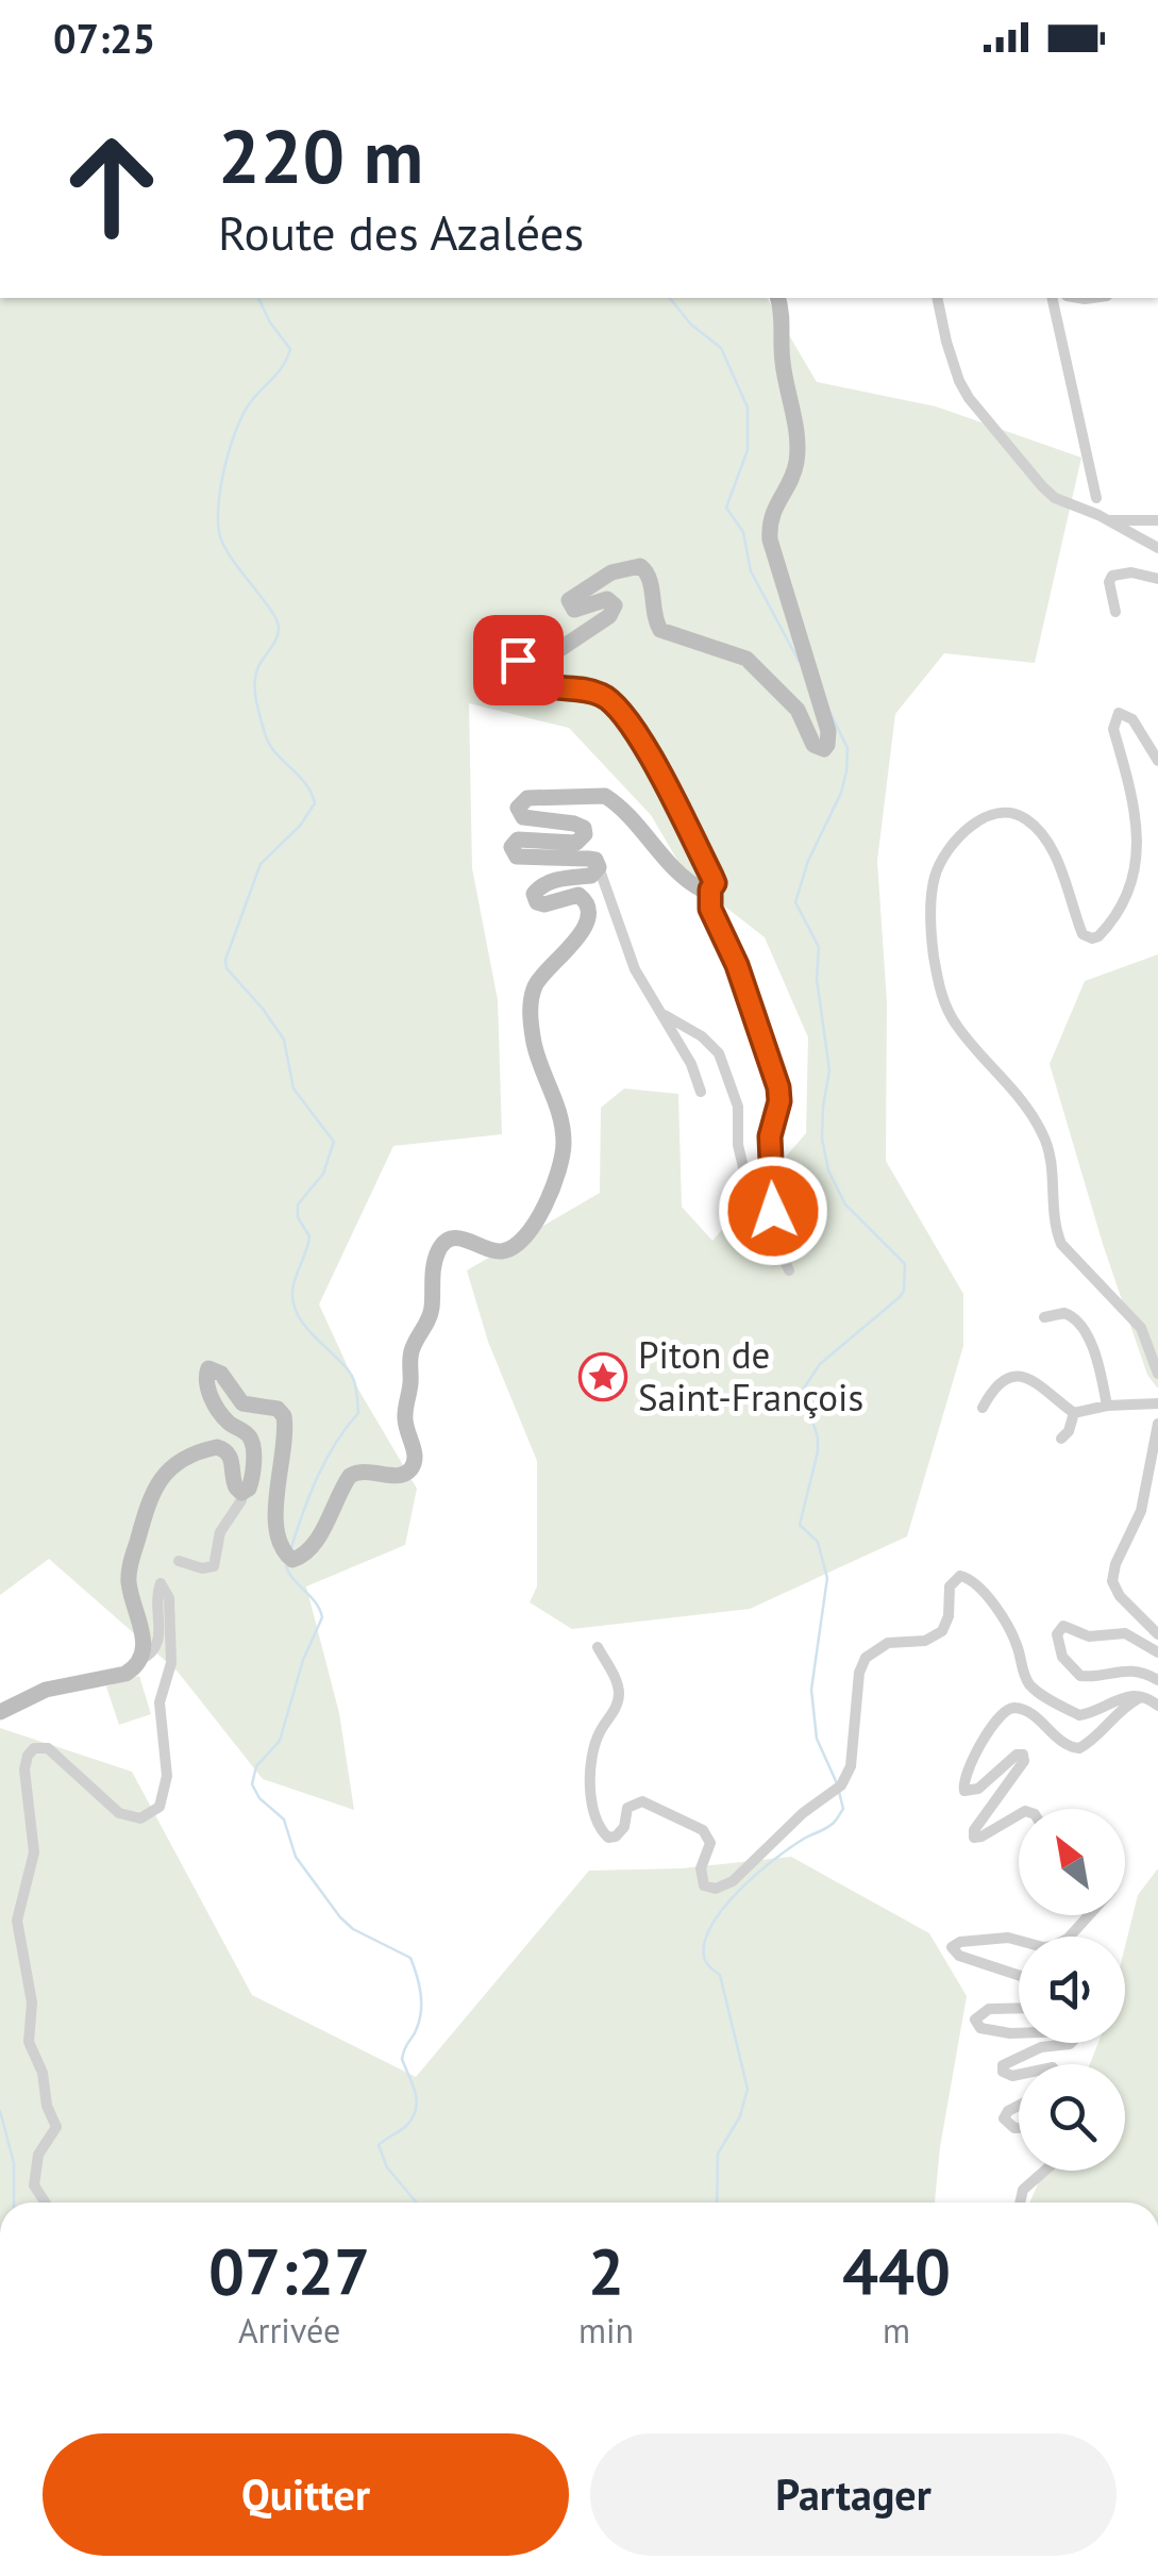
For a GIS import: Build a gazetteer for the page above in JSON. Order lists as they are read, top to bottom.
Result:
{
  "places": {
    "place": ["Piton de Saint-François"]
  },
  "north": "top left",
  "page": {
    "status": "07:25",
    "turn": ["220 m", "Route des Azalées"],
    "eta": [
      "07:27",
      "Arrivée",
      "2",
      "min",
      "440",
      "m"
    ],
    "buttons": ["Quitter", "Partager"]
  }
}
